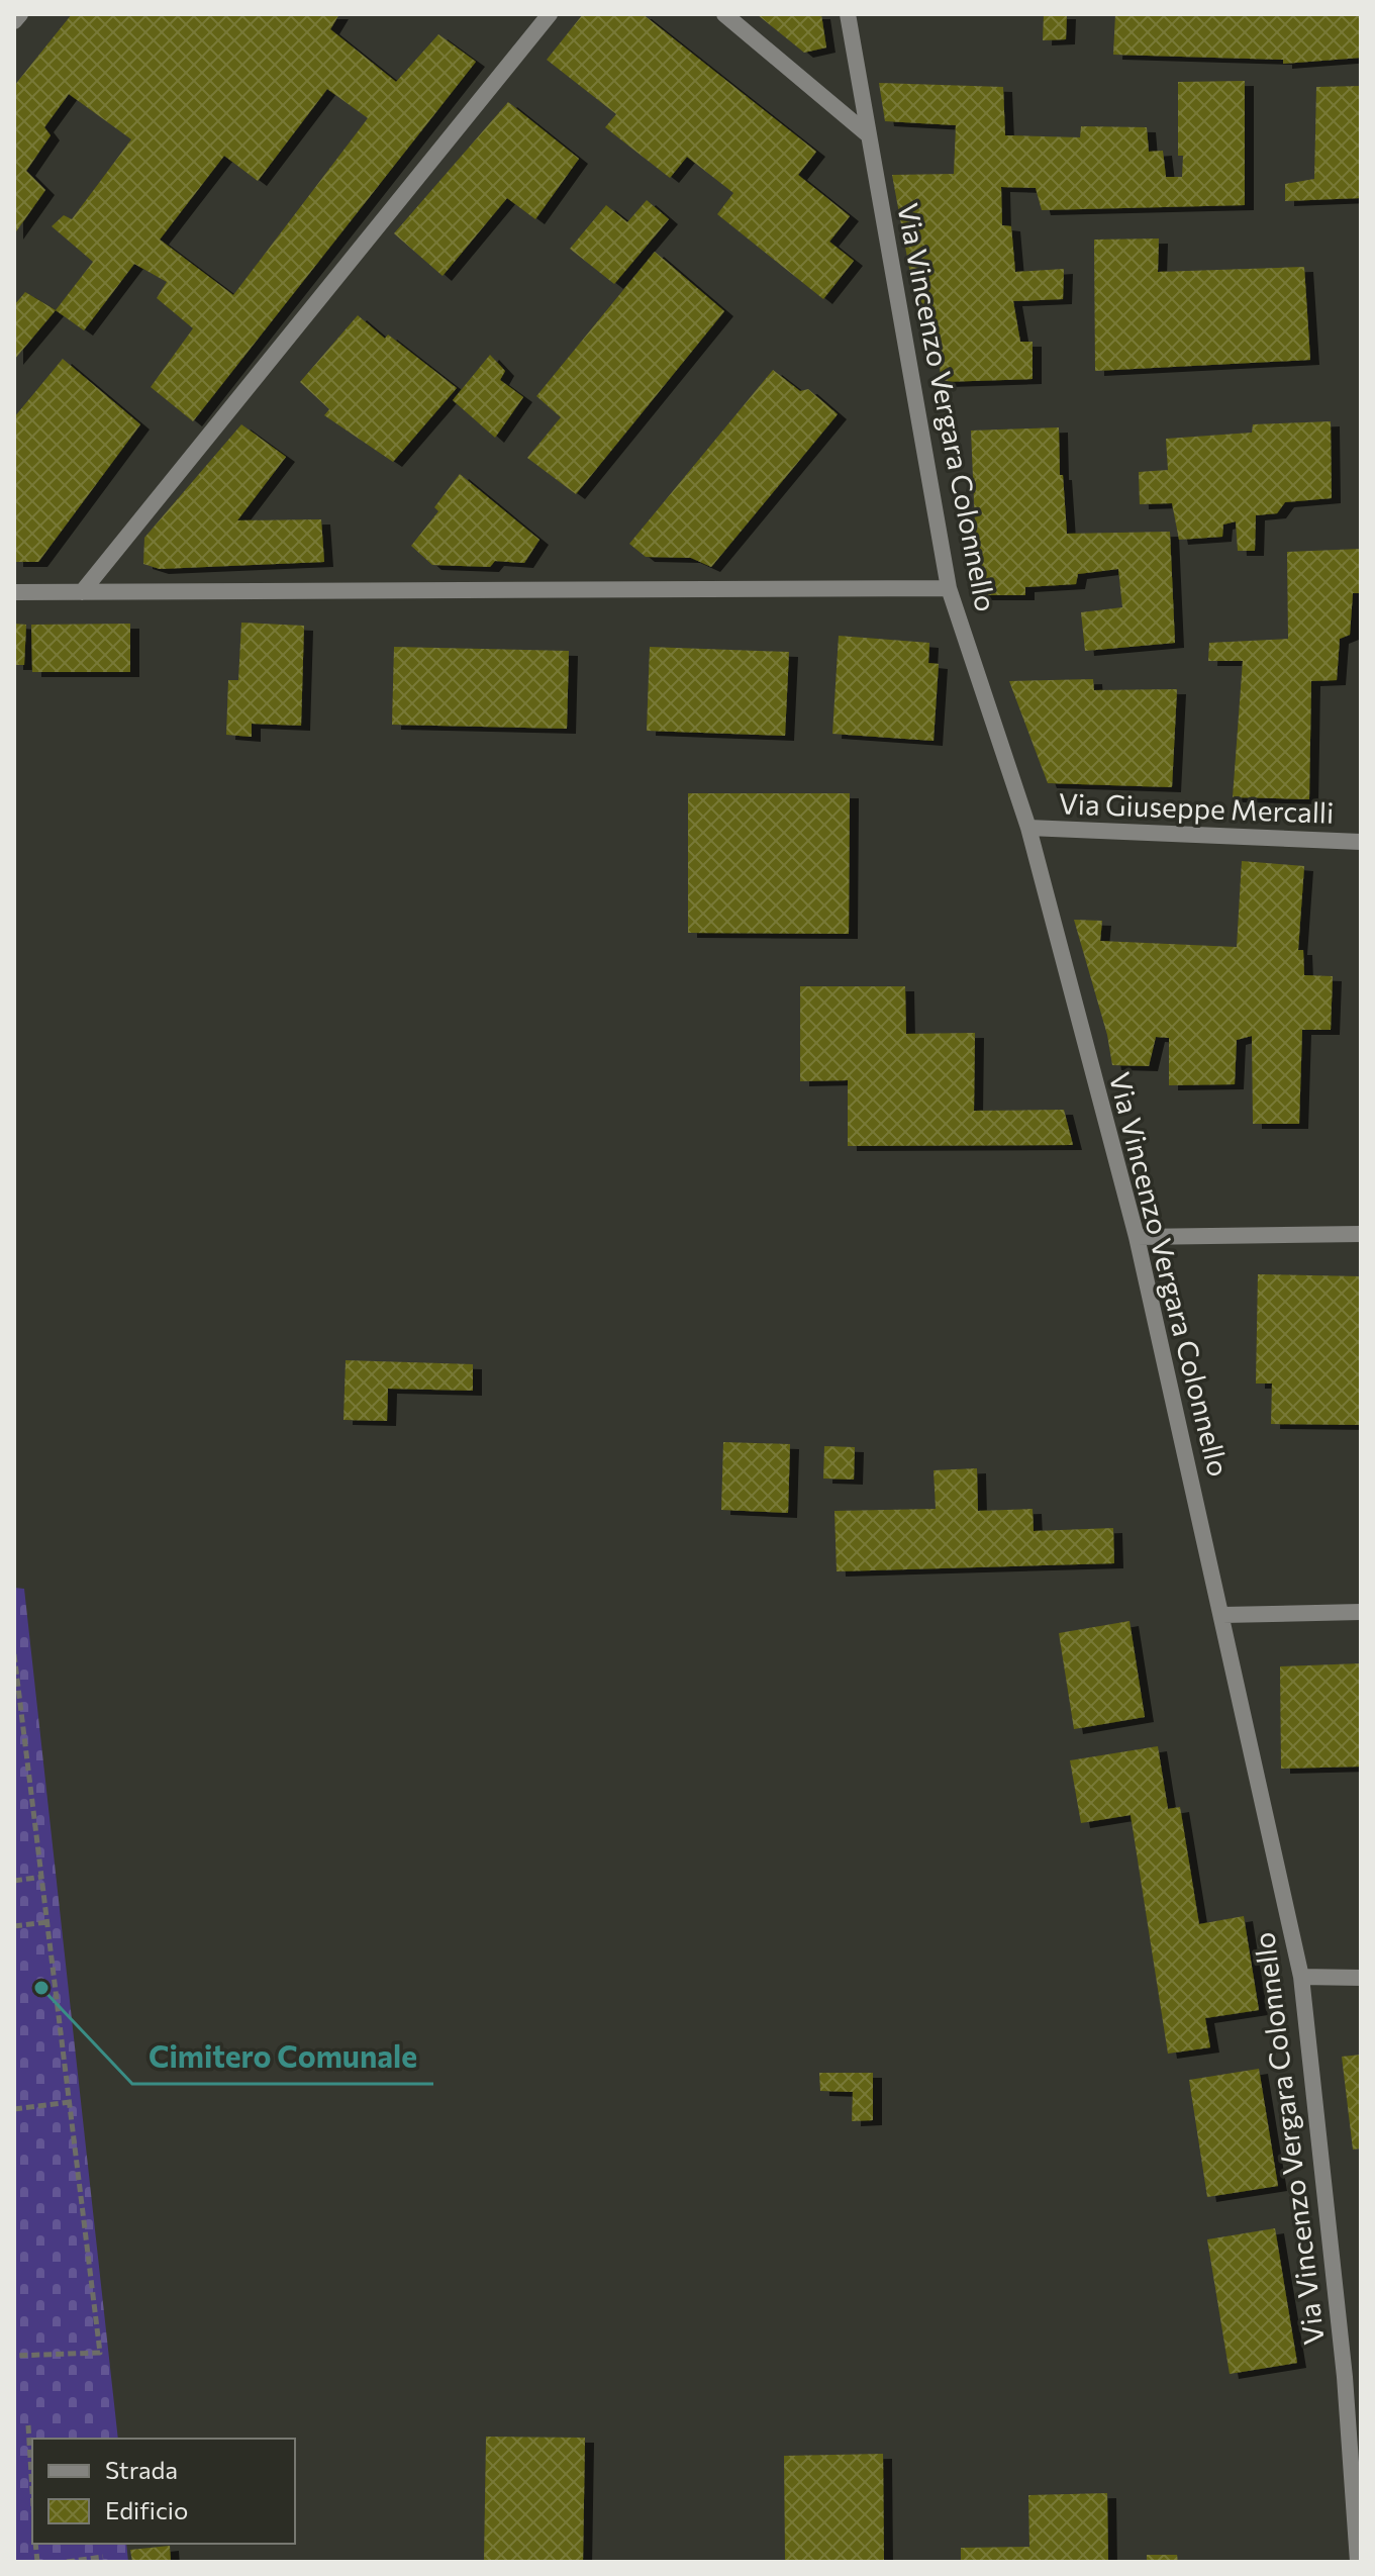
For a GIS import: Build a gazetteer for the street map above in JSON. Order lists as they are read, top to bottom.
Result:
{
  "streets": {
    "street": ["Via Vincenzo Vergara Colonnello", "Via Giuseppe Mercalli"]
  },
  "crossings": [
    ["Via Vincenzo Vergara Colonnello", "Via Giuseppe Mercalli"]
  ],
  "places": ["Cimitero Comunale"],
  "legend": ["Strada", "Edificio"]
}
